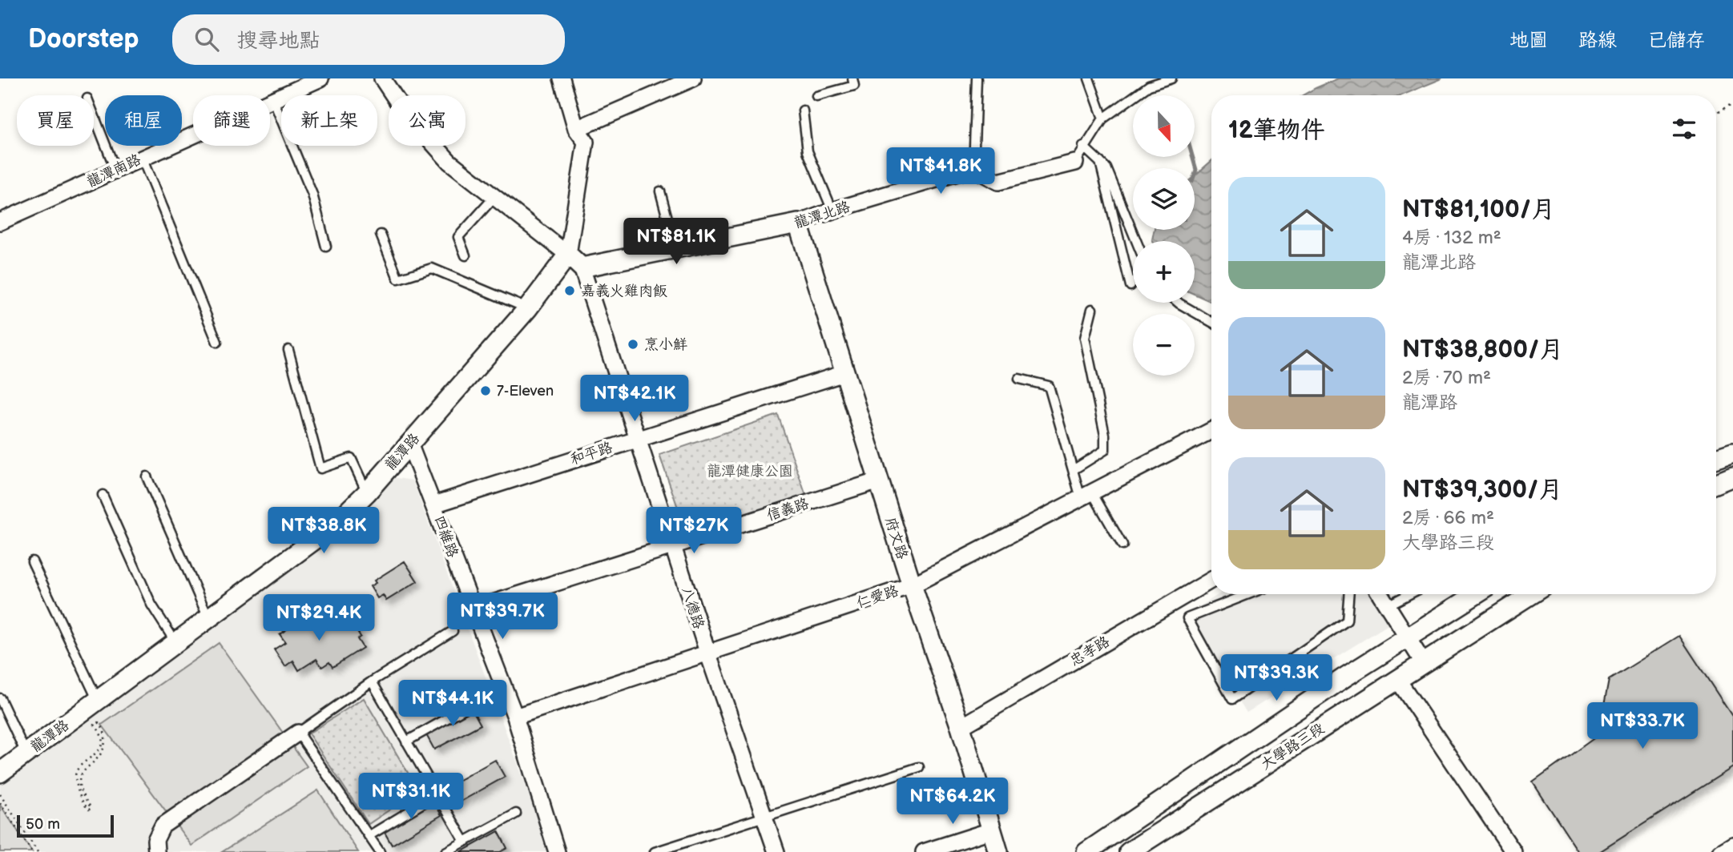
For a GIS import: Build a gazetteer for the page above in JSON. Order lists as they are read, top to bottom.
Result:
{
  "streets": {
    "street": [
      "龍潭南路",
      "龍潭北路",
      "龍潭路",
      "和平路",
      "信義路",
      "四維路",
      "府文路",
      "仁愛路",
      "八德路",
      "忠孝路",
      "大學路三段"
    ]
  },
  "crossings": [
    ["龍潭北路", "府文路"],
    ["龍潭北路", "八德路"],
    ["龍潭路", "四維路"],
    ["和平路", "四維路"],
    ["和平路", "府文路"],
    ["和平路", "八德路"],
    ["信義路", "四維路"],
    ["信義路", "府文路"],
    ["信義路", "八德路"],
    ["四維路", "仁愛路"],
    ["府文路", "仁愛路"],
    ["府文路", "忠孝路"],
    ["仁愛路", "八德路"]
  ],
  "parks": ["龍潭健康公園"],
  "places": ["嘉義火雞肉飯", "烹小鮮", "7-Eleven"],
  "scale_bar": "50 m",
  "north": "bottom",
  "page": {
    "header": "Doorstep",
    "search": "搜尋地點",
    "nav": ["地圖", "路線", "已儲存"],
    "map_buttons": ["+", "−"],
    "chip": [
      "買屋",
      "租屋",
      "篩選",
      "新上架",
      "公寓"
    ],
    "heading": "12筆物件",
    "price": [
      "NT$41.8K",
      "NT$81.1K",
      "NT$42.1K",
      "NT$38.8K",
      "NT$27K",
      "NT$39.7K",
      "NT$29.4K",
      "NT$39.3K",
      "NT$44.1K",
      "NT$33.7K",
      "NT$31.1K",
      "NT$64.2K"
    ],
    "list": [
      {
        "name": "NT$81,100/月",
        "note": "4房 · 132 m² · 龍潭北路"
      },
      {
        "name": "NT$38,800/月",
        "note": "2房 · 70 m² · 龍潭路"
      },
      {
        "name": "NT$39,300/月",
        "note": "2房 · 66 m² · 大學路三段"
      }
    ],
    "scale": "50 m"
  }
}
